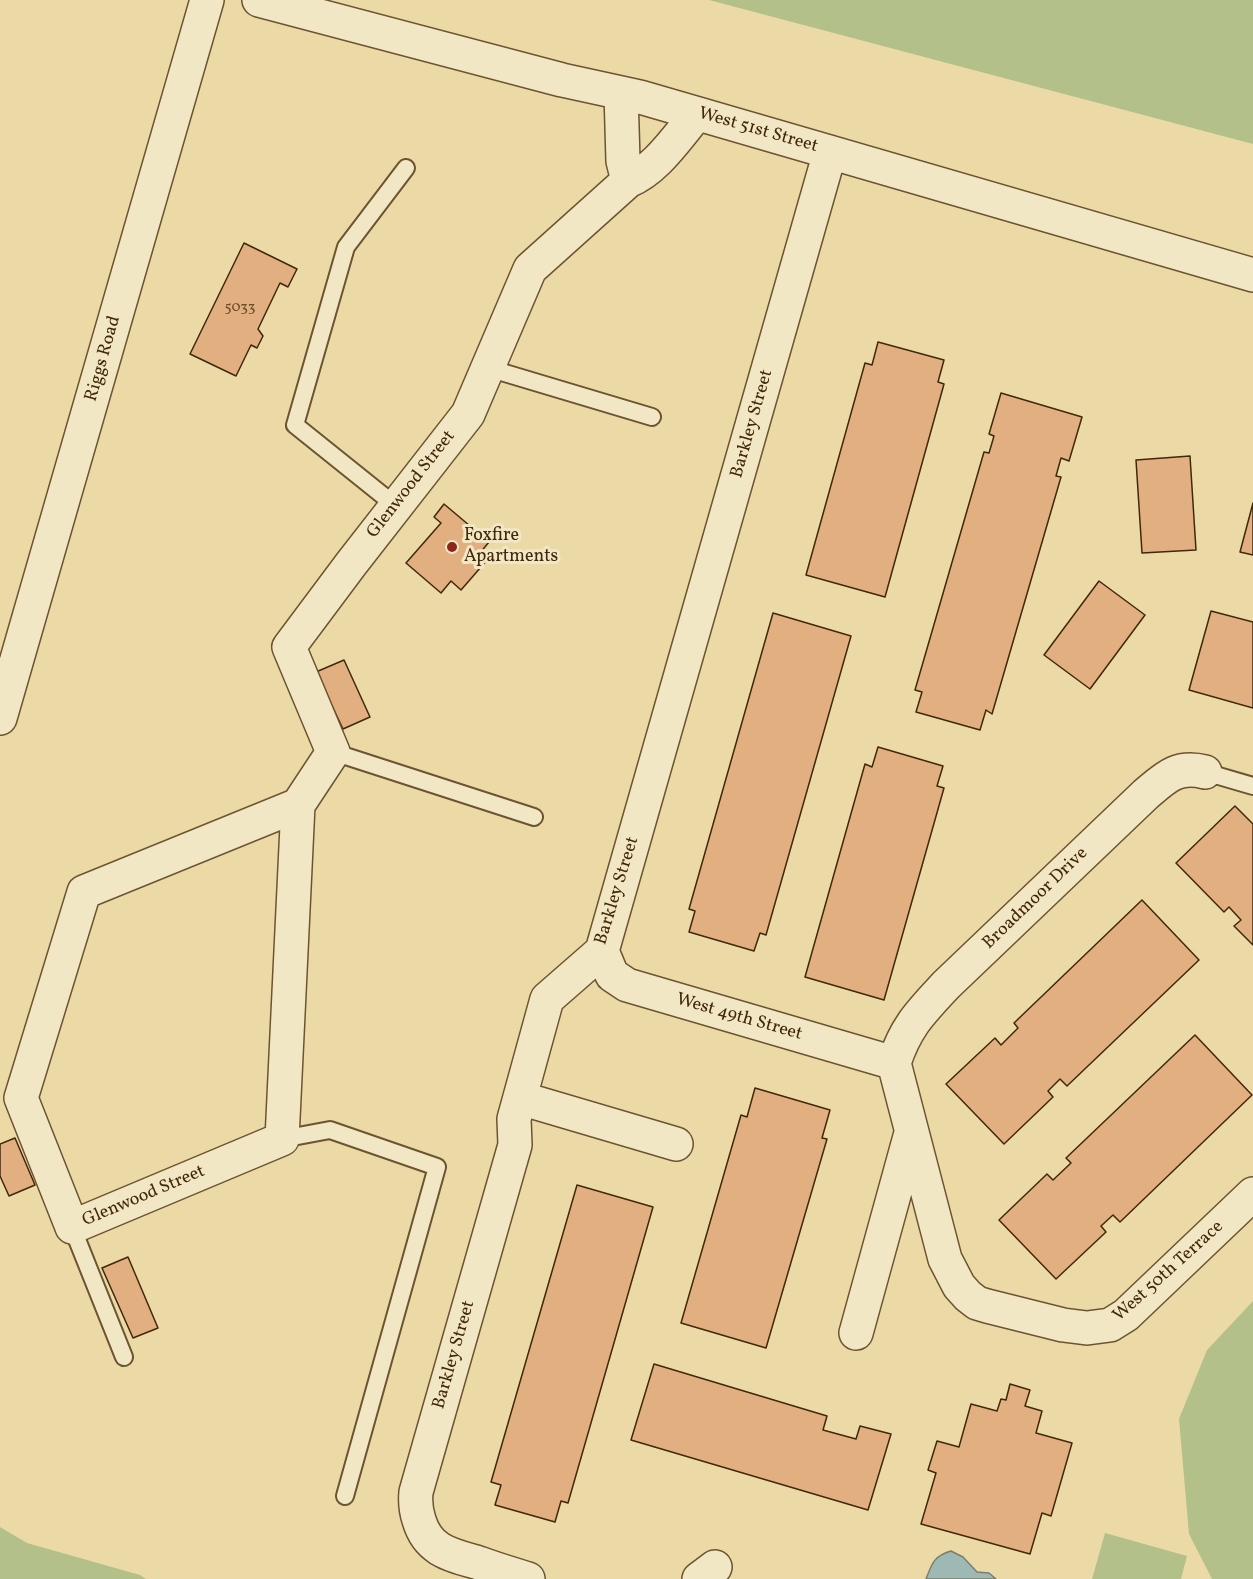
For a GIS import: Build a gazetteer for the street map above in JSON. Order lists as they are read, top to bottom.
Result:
{
  "streets": {
    "street": [
      "West 51st Street",
      "Riggs Road",
      "Barkley Street",
      "Glenwood Street",
      "Broadmoor Drive",
      "West 49th Street",
      "West 50th Terrace"
    ]
  },
  "crossings": [
    ["West 51st Street", "Barkley Street"],
    ["West 51st Street", "Glenwood Street"],
    ["Barkley Street", "West 49th Street"],
    ["Broadmoor Drive", "West 49th Street"],
    ["Broadmoor Drive", "West 50th Terrace"],
    ["West 49th Street", "West 50th Terrace"]
  ],
  "places": ["Foxfire Apartments"],
  "house_numbers": ["5033"]
}
